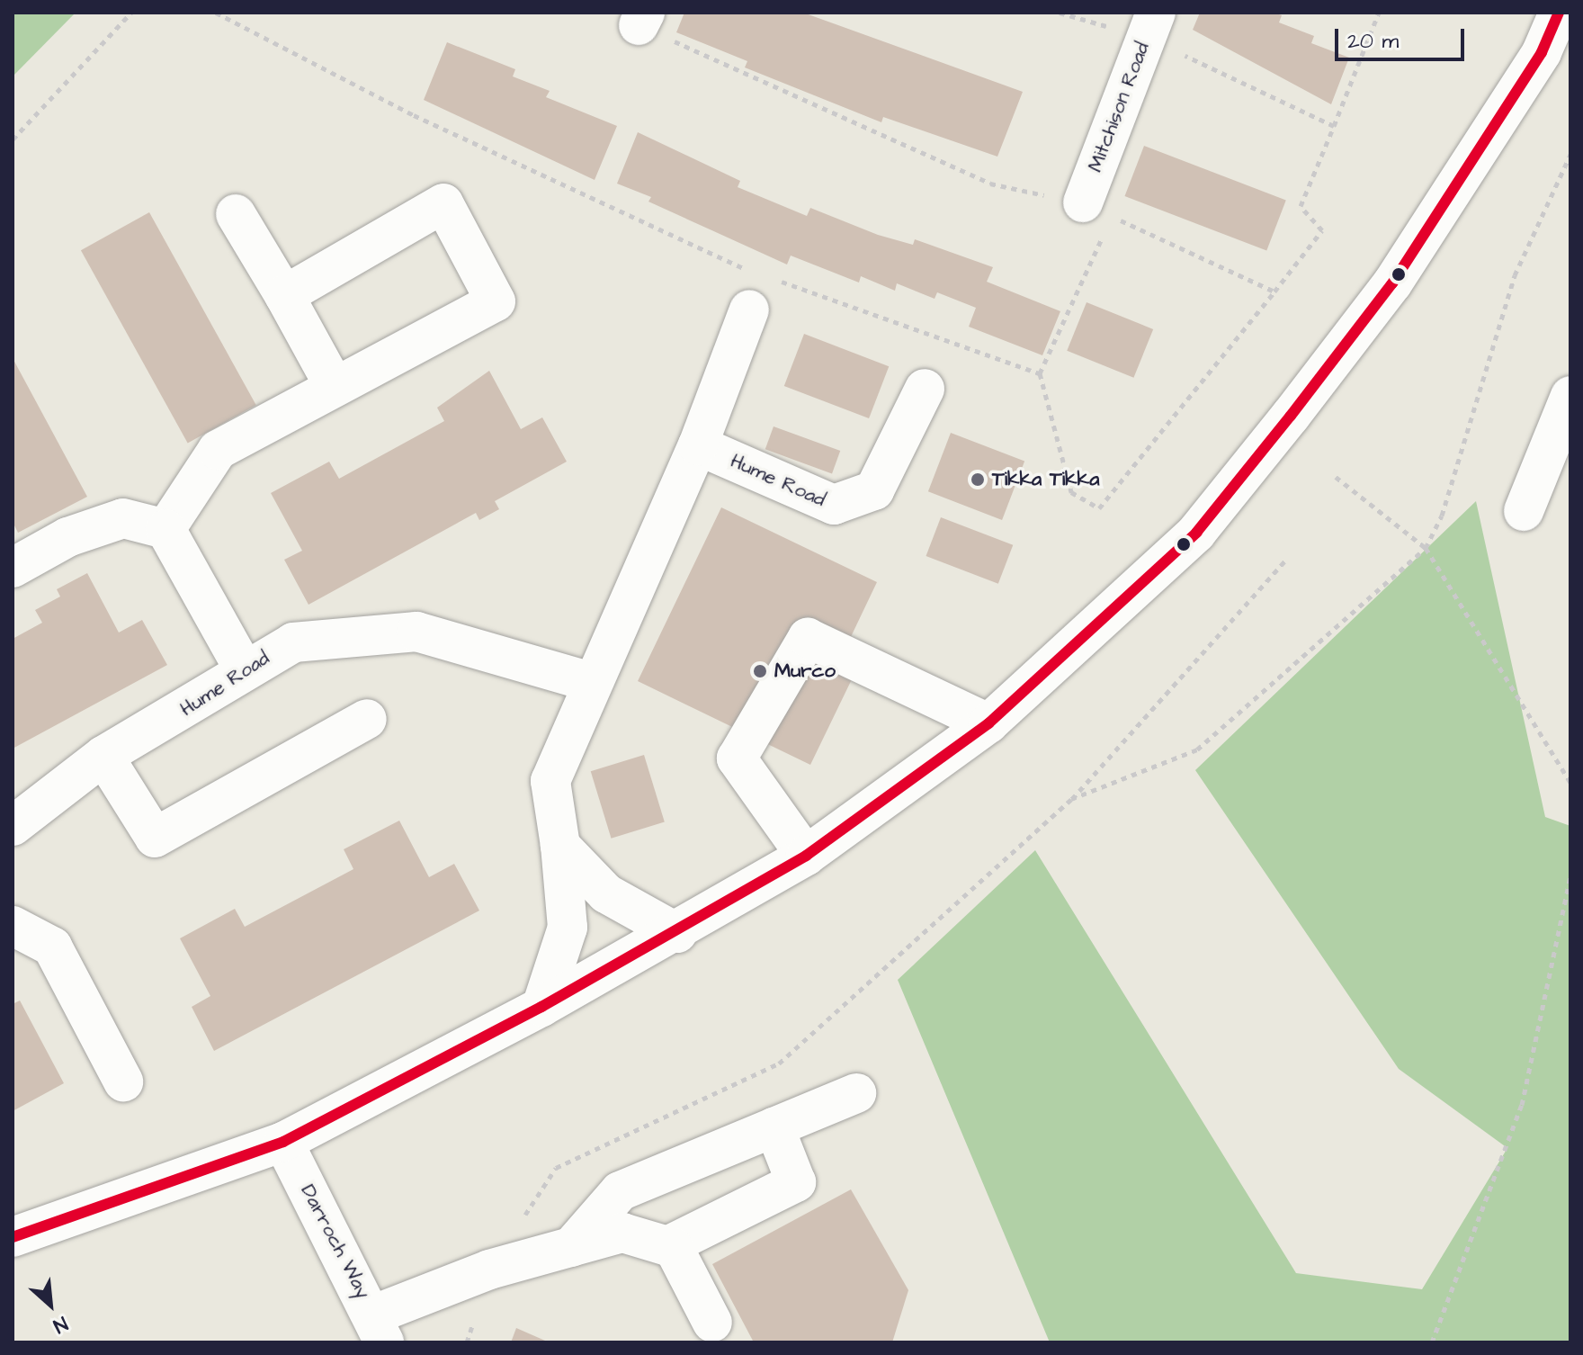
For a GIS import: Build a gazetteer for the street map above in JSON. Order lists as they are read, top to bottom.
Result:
{
  "streets": {
    "street": ["Mitchison Road", "Hume Road", "Darroch Way"]
  },
  "places": ["Tikka Tikka", "Murco"],
  "scale_bar": "20 m",
  "north": "bottom right"
}
